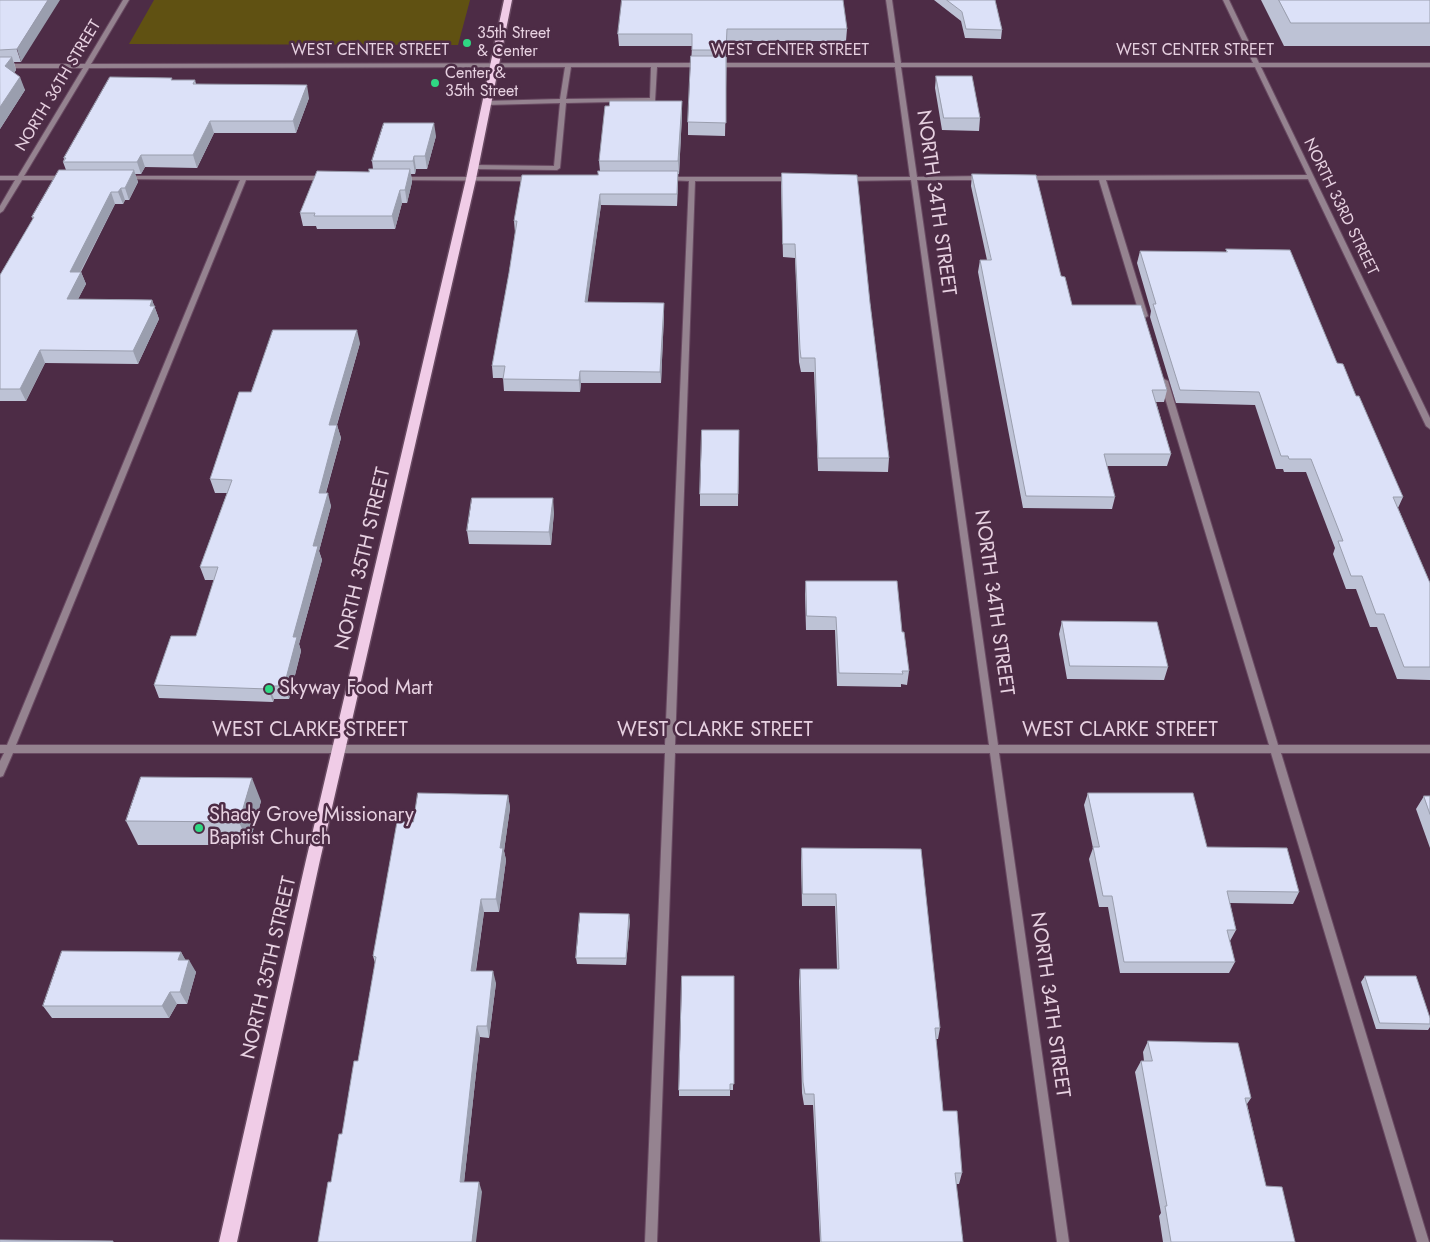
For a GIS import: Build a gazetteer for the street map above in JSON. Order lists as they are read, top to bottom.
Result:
{
  "streets": {
    "main road": ["NORTH 35TH STREET"],
    "street": [
      "WEST CENTER STREET",
      "NORTH 36TH STREET",
      "NORTH 34TH STREET",
      "NORTH 33RD STREET",
      "WEST CLARKE STREET"
    ]
  },
  "crossings": [
    ["WEST CENTER STREET", "NORTH 36TH STREET"],
    ["WEST CENTER STREET", "NORTH 34TH STREET"],
    ["WEST CENTER STREET", "NORTH 33RD STREET"],
    ["WEST CENTER STREET", "NORTH 35TH STREET"],
    ["NORTH 34TH STREET", "WEST CLARKE STREET"],
    ["NORTH 35TH STREET", "WEST CLARKE STREET"]
  ],
  "places": [
    "35th Street & Center",
    "Center & 35th Street",
    "Skyway Food Mart",
    "Shady Grove Missionary Baptist Church"
  ]
}
